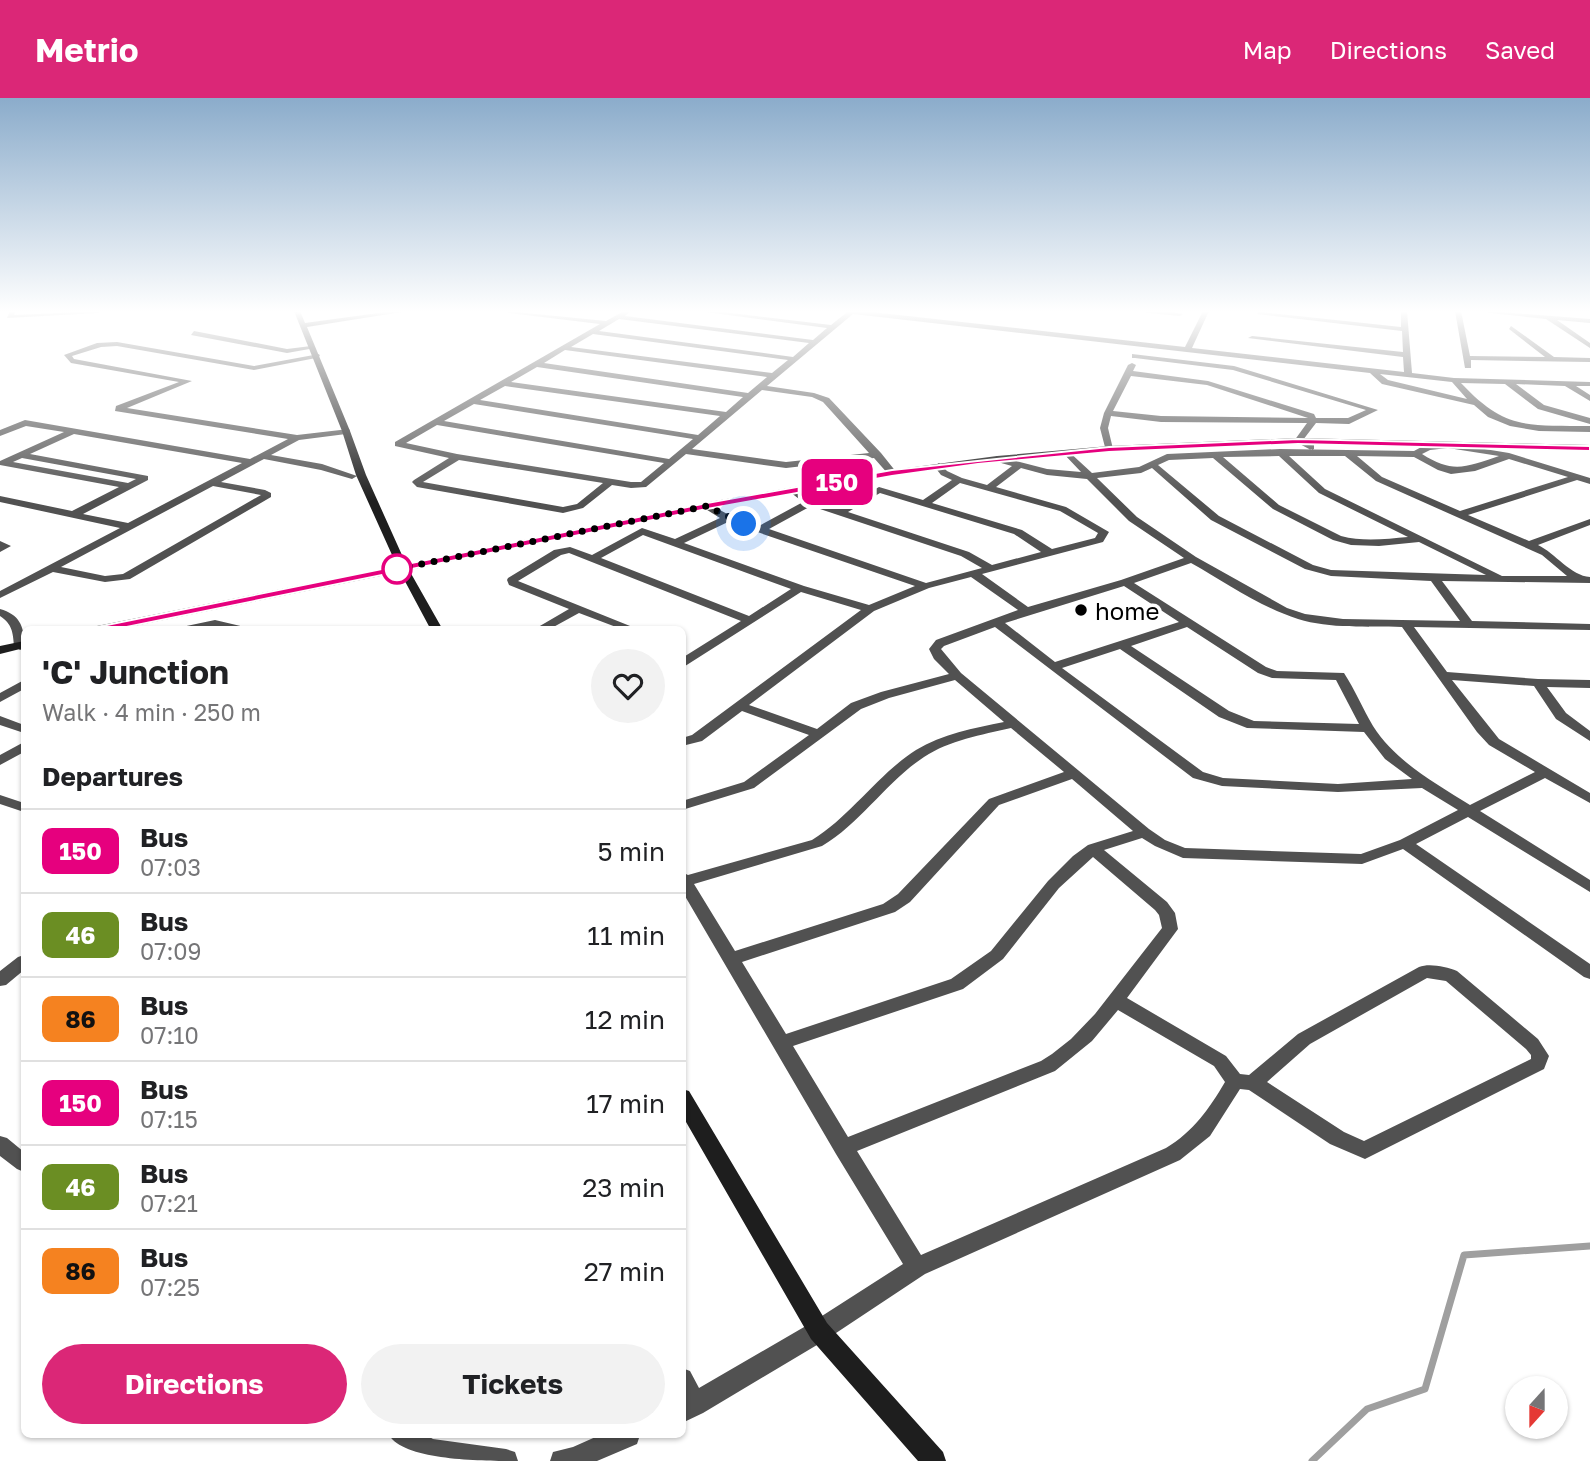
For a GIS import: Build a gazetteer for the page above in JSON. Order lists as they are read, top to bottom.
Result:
{
  "places": ["home"],
  "lines": ["bus line 150"],
  "north": "bottom",
  "page": {
    "header": "Metrio",
    "nav": ["Map", "Directions", "Saved"],
    "on_map": "150",
    "heading": [
      ["'C' Junction", "Walk · 4 min · 250 m"],
      "Departures"
    ],
    "list": [
      {
        "mark": "150",
        "name": "Bus",
        "note": "07:03",
        "value": "5 min"
      },
      {
        "mark": "46",
        "name": "Bus",
        "note": "07:09",
        "value": "11 min"
      },
      {
        "mark": "86",
        "name": "Bus",
        "note": "07:10",
        "value": "12 min"
      },
      {
        "mark": "150",
        "name": "Bus",
        "note": "07:15",
        "value": "17 min"
      },
      {
        "mark": "46",
        "name": "Bus",
        "note": "07:21",
        "value": "23 min"
      },
      {
        "mark": "86",
        "name": "Bus",
        "note": "07:25",
        "value": "27 min"
      }
    ],
    "buttons": ["Directions", "Tickets"]
  }
}
